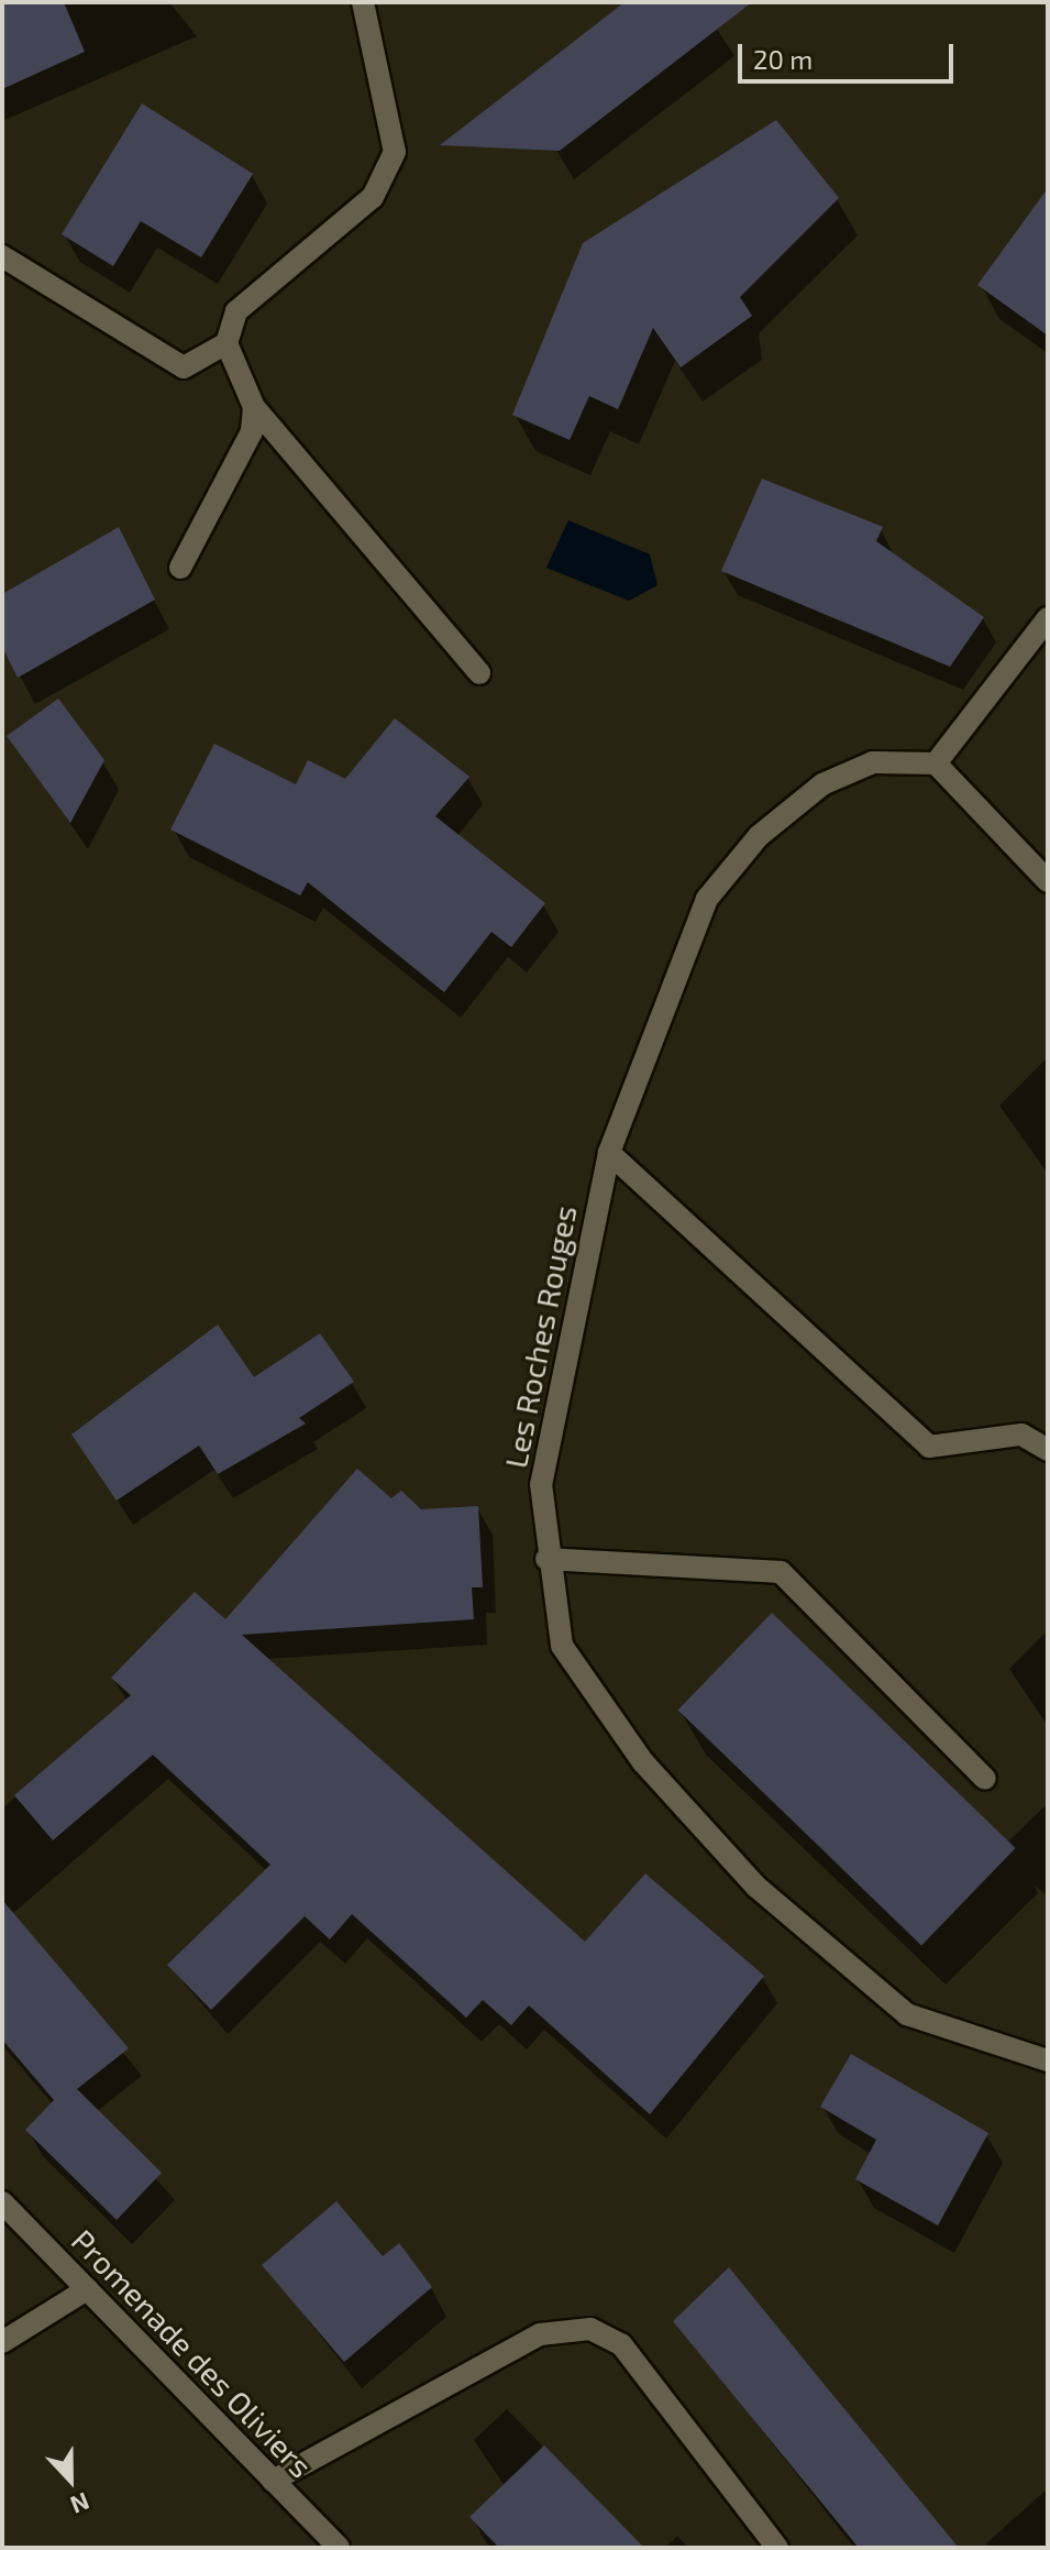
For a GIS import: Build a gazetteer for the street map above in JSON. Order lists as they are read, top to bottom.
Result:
{
  "streets": {
    "street": ["Les Roches Rouges", "Promenade des Oliviers"]
  },
  "scale_bar": "20 m",
  "north": "bottom"
}
